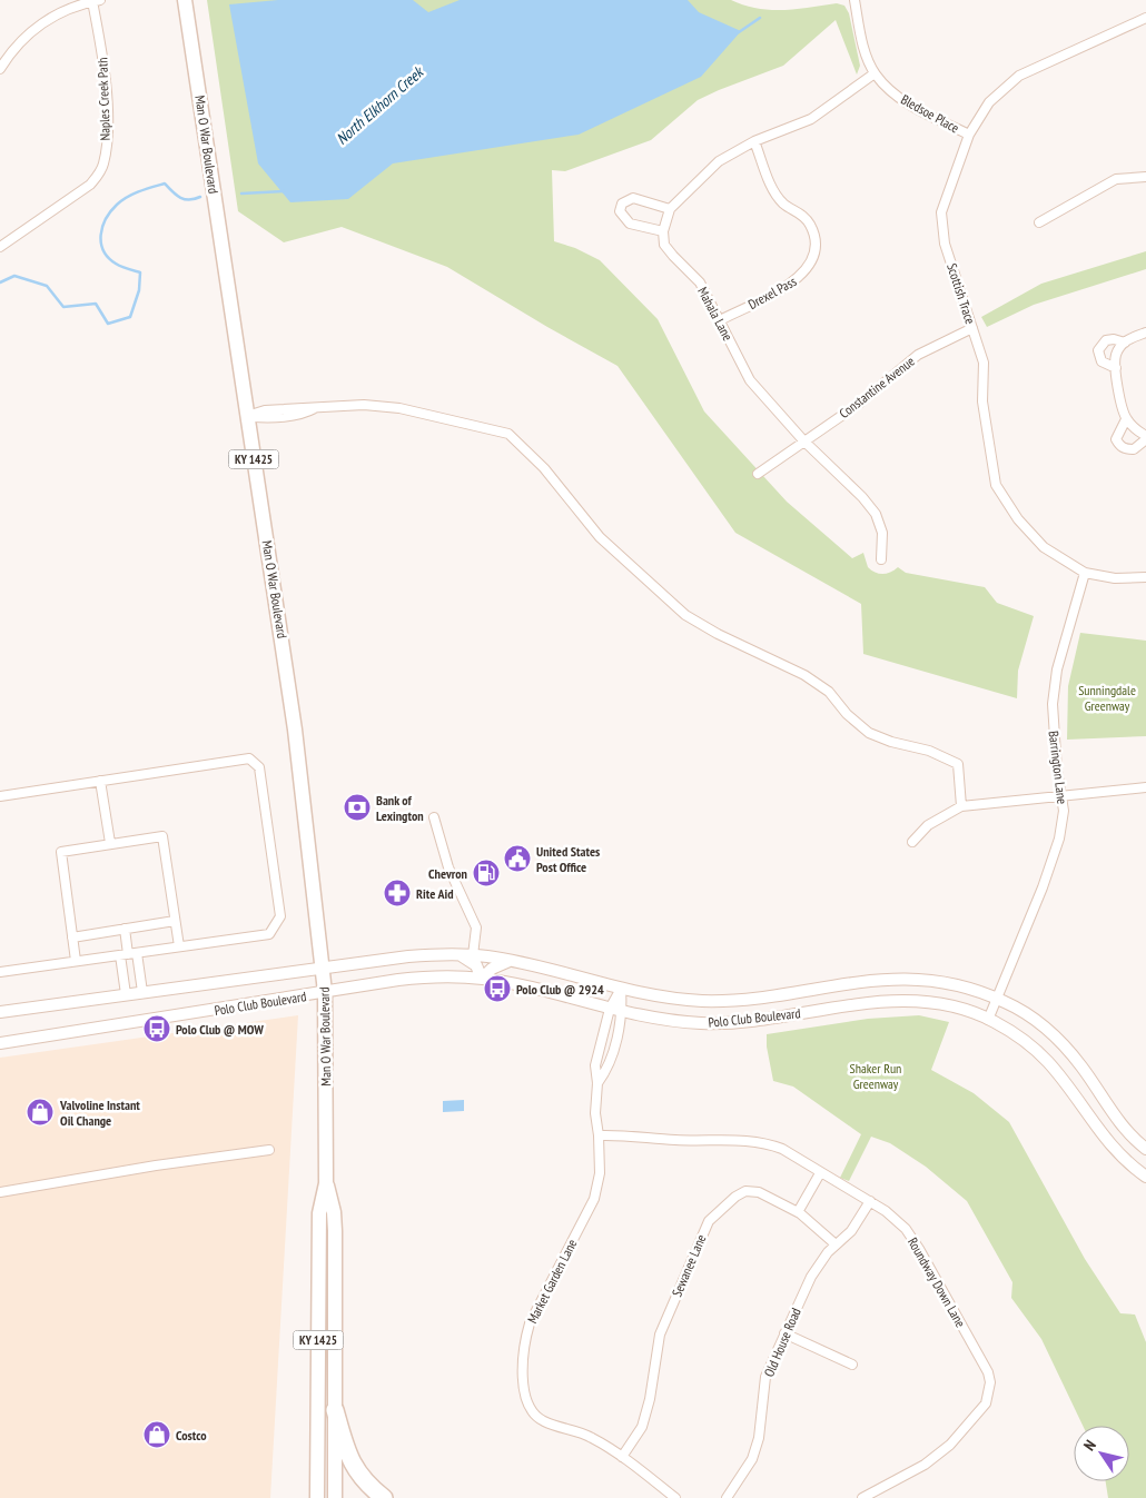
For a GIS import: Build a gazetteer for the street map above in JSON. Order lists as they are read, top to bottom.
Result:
{
  "streets": {
    "main road": ["Man O War Boulevard", "KY 1425"],
    "street": [
      "Naples Creek Path",
      "Bledsoe Place",
      "Drexel Pass",
      "Scottish Trace",
      "Mahala Lane",
      "Constantine Avenue",
      "Barrington Lane",
      "Polo Club Boulevard",
      "Sewanee Lane",
      "Market Garden Lane",
      "Roundway Down Lane",
      "Old House Road"
    ]
  },
  "crossings": [
    ["Bledsoe Place", "Scottish Trace"],
    ["Man O War Boulevard", "Polo Club Boulevard"],
    ["Drexel Pass", "Mahala Lane"],
    ["Scottish Trace", "Constantine Avenue"],
    ["Scottish Trace", "Barrington Lane"],
    ["Mahala Lane", "Constantine Avenue"],
    ["Barrington Lane", "Polo Club Boulevard"],
    ["Polo Club Boulevard", "Market Garden Lane"],
    ["Sewanee Lane", "Market Garden Lane"],
    ["Sewanee Lane", "Old House Road"],
    ["Market Garden Lane", "Roundway Down Lane"],
    ["Roundway Down Lane", "Old House Road"]
  ],
  "water": ["North Elkhorn Creek"],
  "parks": ["Sunningdale Greenway", "Shaker Run Greenway"],
  "places": {
    "bank": ["Bank of Lexington"],
    "public building": ["United States Post Office"],
    "fuel station": ["Chevron"],
    "pharmacy": ["Rite Aid"],
    "bus stop": ["Polo Club @ 2924", "Polo Club @ MOW"],
    "shop": ["Valvoline Instant Oil Change", "Costco"]
  },
  "north": "top left"
}
